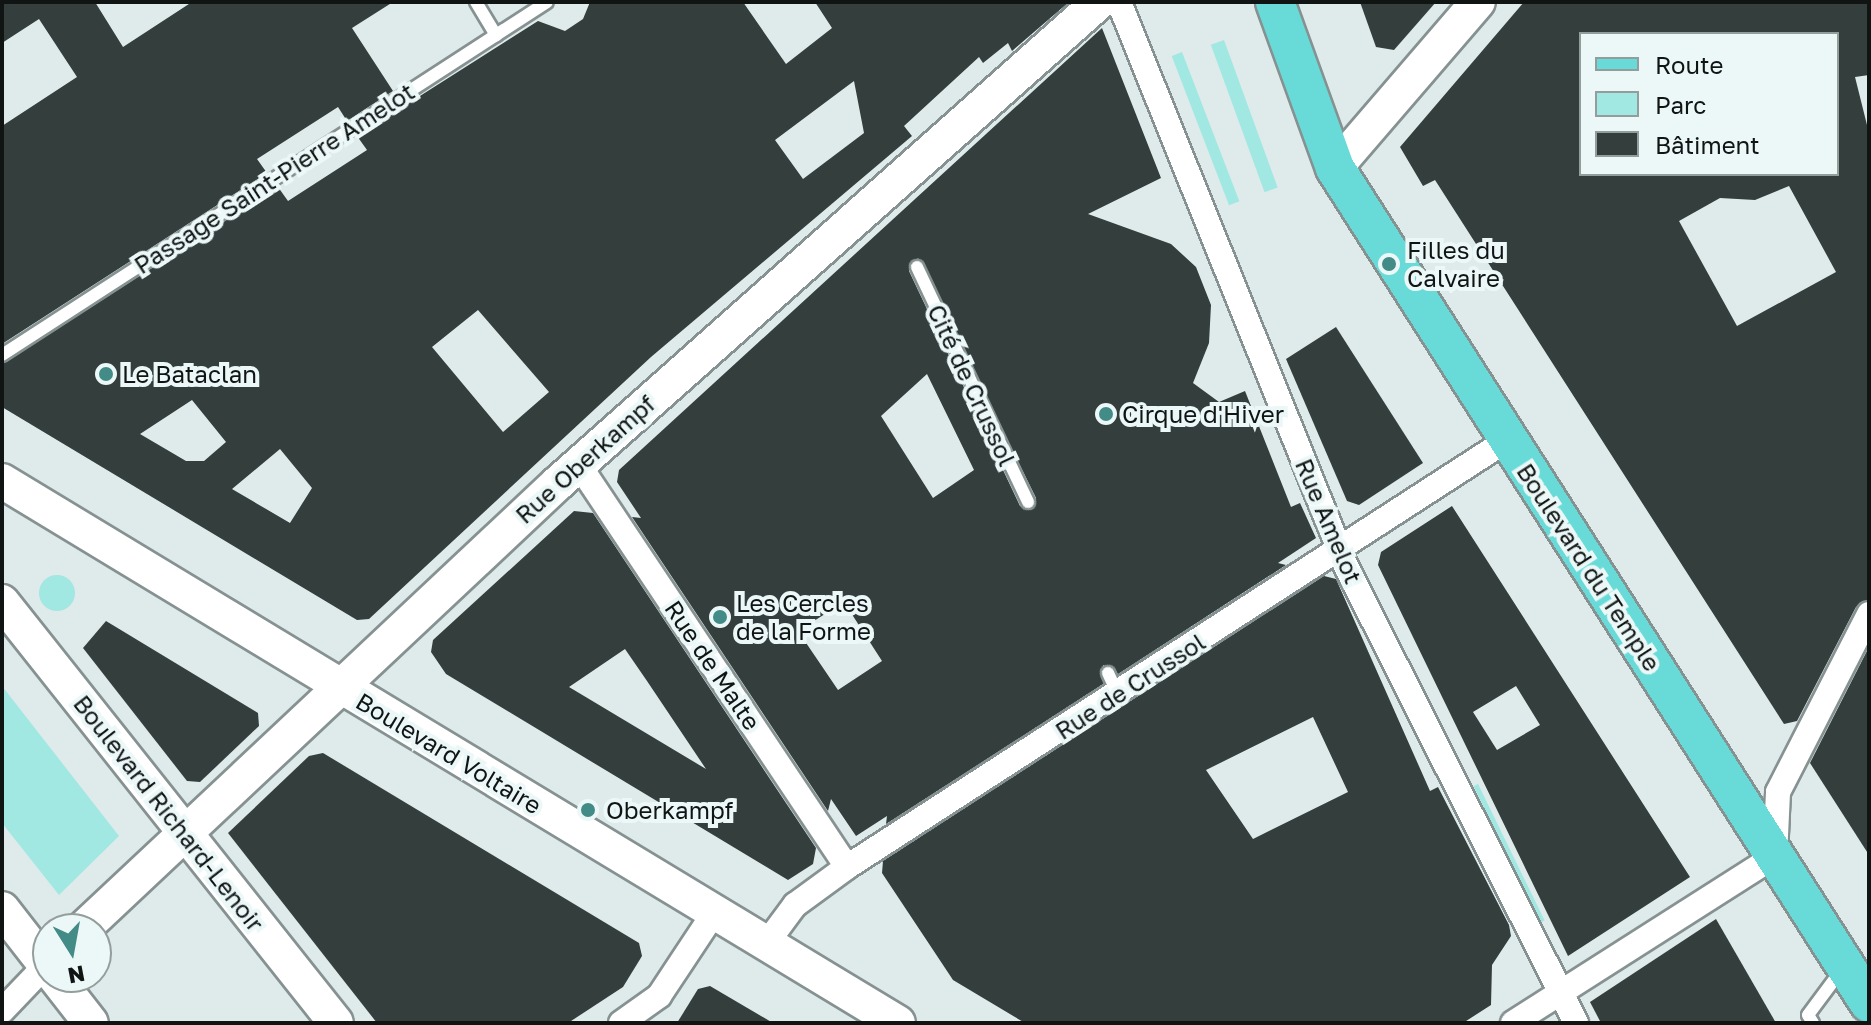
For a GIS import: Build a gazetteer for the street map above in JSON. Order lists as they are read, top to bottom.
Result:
{
  "streets": {
    "main road": ["Boulevard du Temple"],
    "street": [
      "Rue Oberkampf",
      "Rue Amelot",
      "Rue de Malte",
      "Rue de Crussol",
      "Boulevard Voltaire",
      "Boulevard Richard-Lenoir"
    ],
    "lane": ["Passage Saint-Pierre Amelot", "Cité de Crussol"]
  },
  "crossings": [
    ["Rue Oberkampf", "Rue de Malte"],
    ["Rue Oberkampf", "Boulevard Voltaire"],
    ["Rue Oberkampf", "Boulevard Richard-Lenoir"],
    ["Rue Amelot", "Rue de Crussol"],
    ["Boulevard du Temple", "Rue de Crussol"],
    ["Rue de Malte", "Rue de Crussol"],
    ["Rue de Crussol", "Boulevard Voltaire"]
  ],
  "places": [
    "Filles du Calvaire",
    "Le Bataclan",
    "Cirque d'Hiver",
    "Les Cercles de la Forme",
    "Oberkampf"
  ],
  "legend": ["Route", "Parc", "Bâtiment"],
  "north": "bottom"
}
